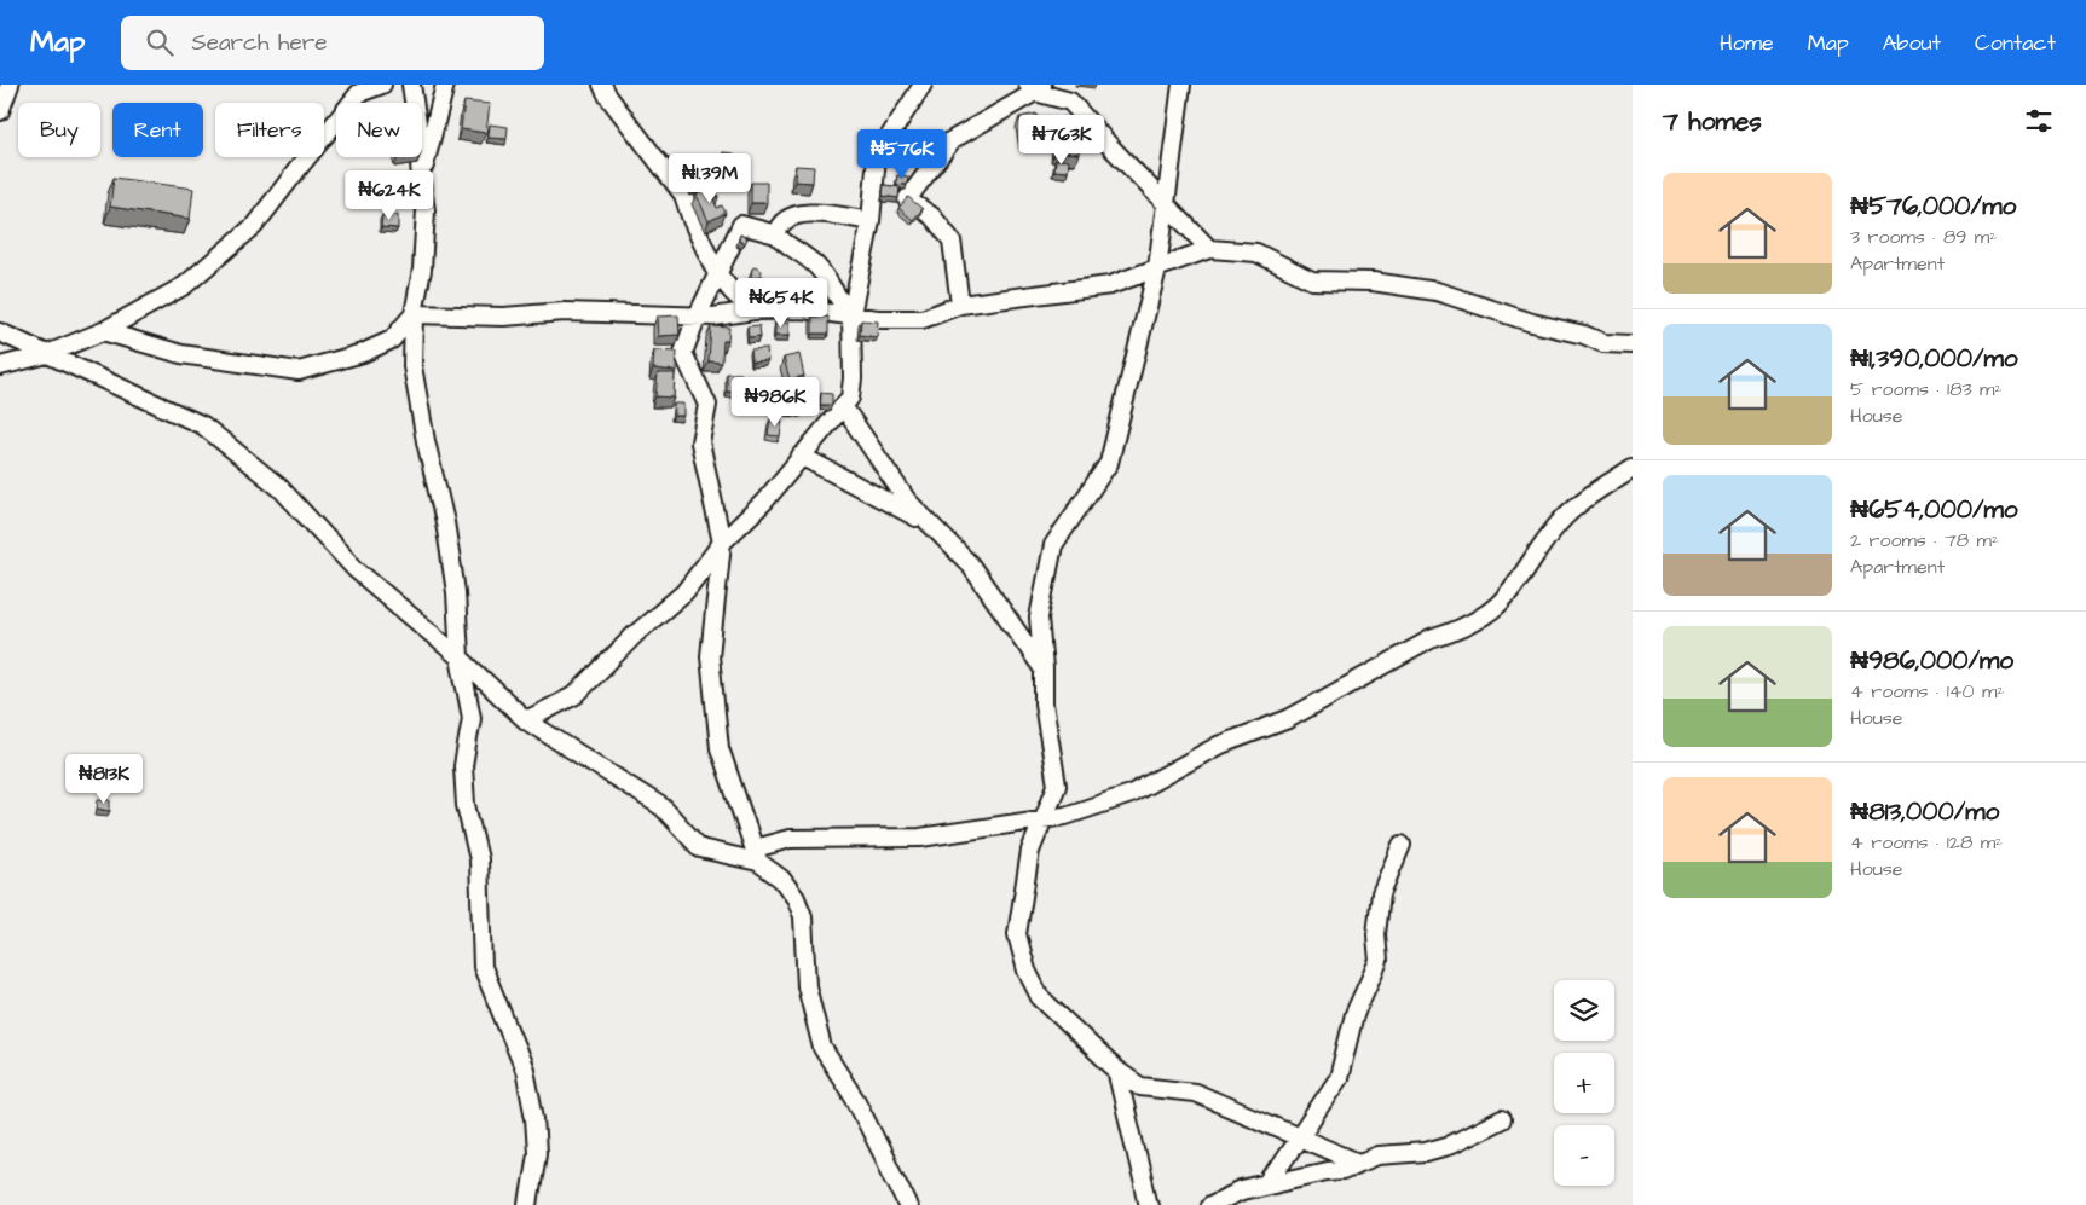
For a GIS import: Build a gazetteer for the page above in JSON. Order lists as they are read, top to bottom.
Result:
{
  "page": {
    "header": "Map",
    "search": "Search here",
    "nav": [
      "Home",
      "Map",
      "About",
      "Contact"
    ],
    "heading": "7 homes",
    "chip": [
      "Buy",
      "Rent",
      "Filters",
      "New"
    ],
    "price": [
      "₦763K",
      "₦576K",
      "₦1.39M",
      "₦624K",
      "₦654K",
      "₦986K",
      "₦813K"
    ],
    "list": [
      {
        "name": "₦576,000/mo",
        "note": "3 rooms · 89 m² · Apartment"
      },
      {
        "name": "₦1,390,000/mo",
        "note": "5 rooms · 183 m² · House"
      },
      {
        "name": "₦654,000/mo",
        "note": "2 rooms · 78 m² · Apartment"
      },
      {
        "name": "₦986,000/mo",
        "note": "4 rooms · 140 m² · House"
      },
      {
        "name": "₦813,000/mo",
        "note": "4 rooms · 128 m² · House"
      }
    ],
    "map_buttons": ["+", "−"]
  }
}
